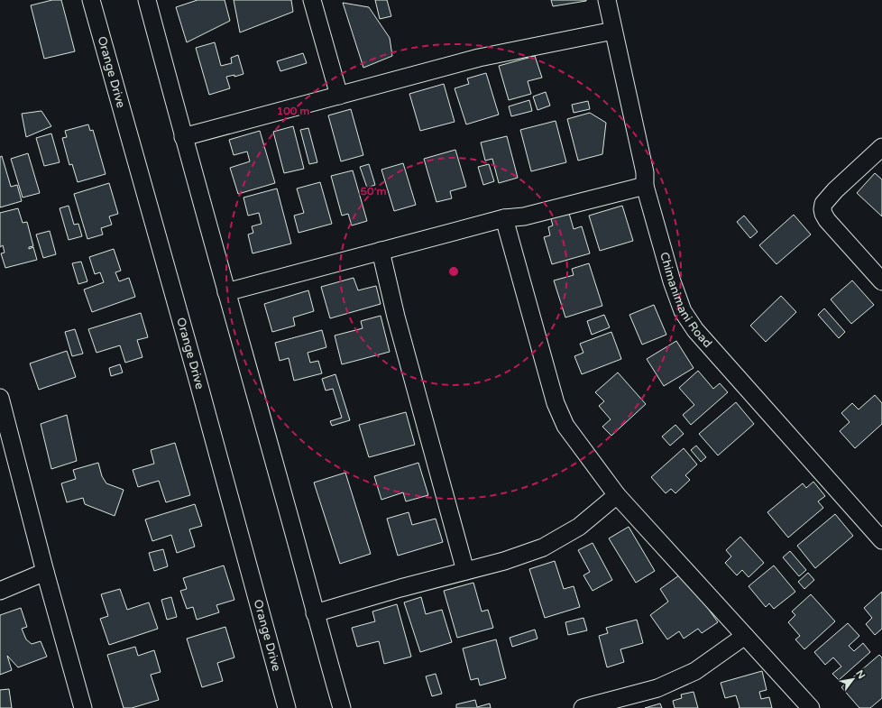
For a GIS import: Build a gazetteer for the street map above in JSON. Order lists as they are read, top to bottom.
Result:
{
  "streets": {
    "street": ["Orange Drive", "Chimanimani Road"]
  },
  "north": "top right",
  "rings": ["100 m", "50 m"]
}
